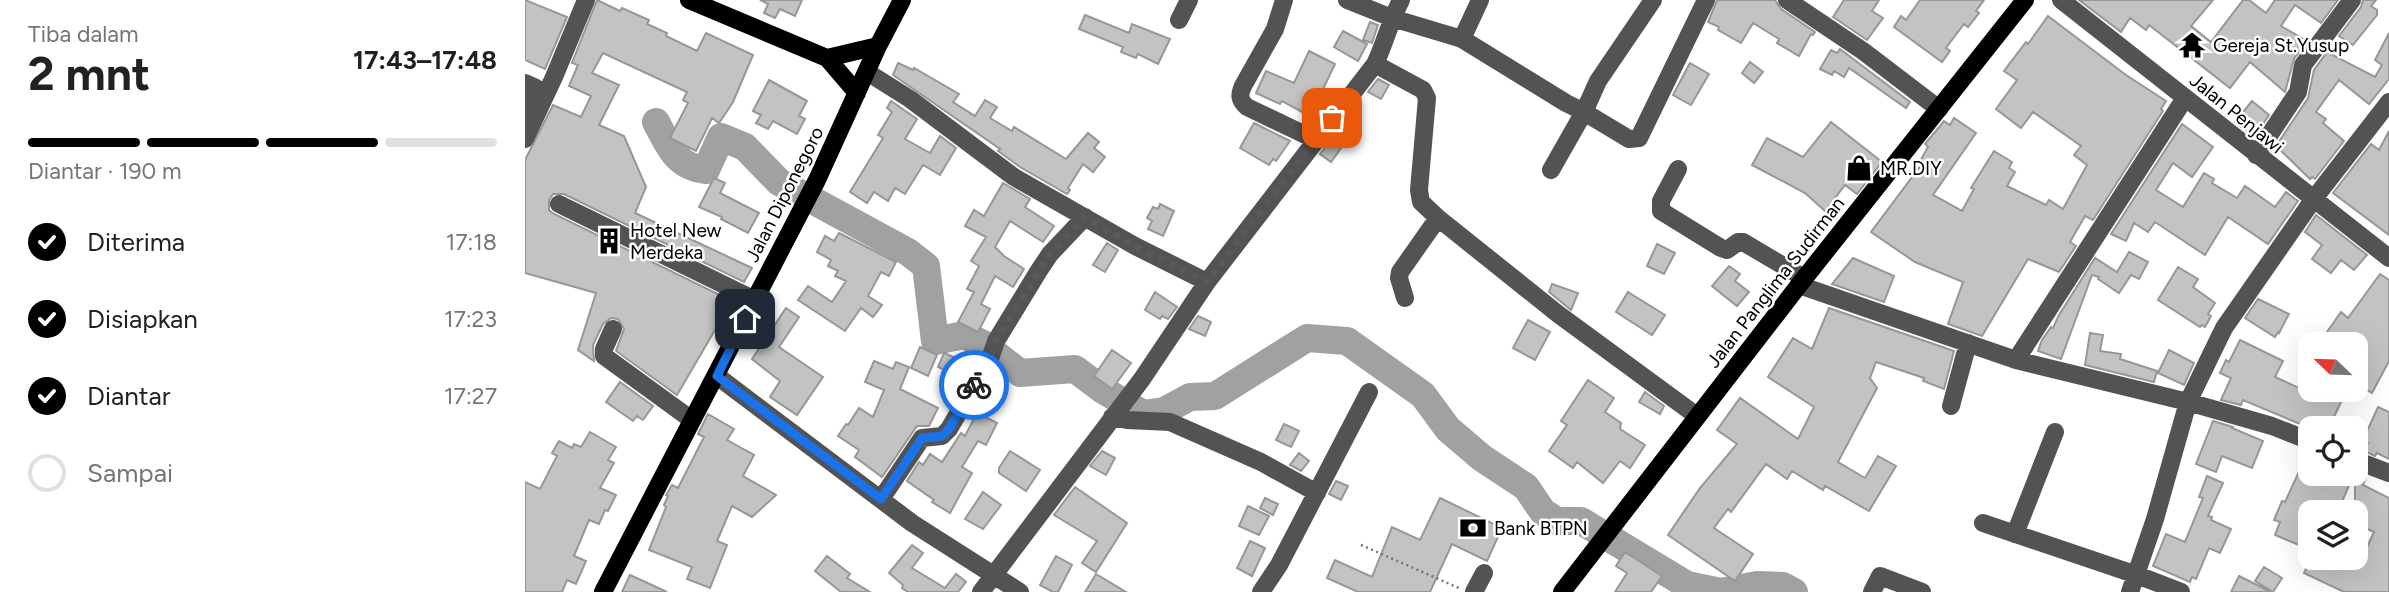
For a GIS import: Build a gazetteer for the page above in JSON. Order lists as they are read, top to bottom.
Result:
{
  "streets": {
    "main road": ["Jalan Diponegoro", "Jalan Panglima Sudirman"],
    "street": ["Jalan Penjawi"]
  },
  "places": {
    "temple": ["Gereja St.Yusup"],
    "shop": ["MR.DIY"],
    "building": ["Hotel New Merdeka"],
    "bank": ["Bank BTPN"]
  },
  "north": "top left",
  "page": {
    "heading": ["2 mnt", "Tiba dalam", "17:43–17:48"],
    "bar": "Diantar · 190 m",
    "list": [
      ["Diterima", "17:18"],
      ["Disiapkan", "17:23"],
      ["Diantar", "17:27"],
      "Sampai"
    ]
  }
}
